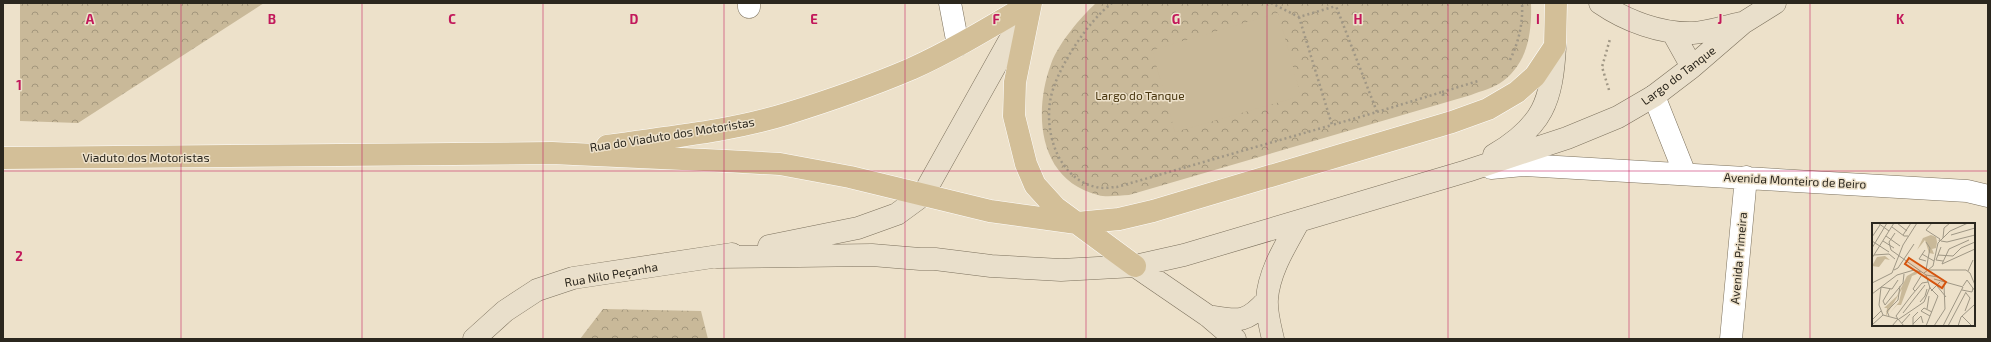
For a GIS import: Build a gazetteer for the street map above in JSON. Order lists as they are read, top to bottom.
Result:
{
  "streets": {
    "main road": [
      "Largo do Tanque",
      "Rua do Viaduto dos Motoristas",
      "Viaduto dos Motoristas",
      "Rua Nilo Peçanha"
    ],
    "street": ["Avenida Monteiro de Beiro", "Avenida Primeira"]
  },
  "crossings": [
    ["Largo do Tanque", "Avenida Monteiro de Beiro"],
    ["Largo do Tanque", "Rua Nilo Peçanha"],
    ["Rua do Viaduto dos Motoristas", "Viaduto dos Motoristas"],
    ["Rua do Viaduto dos Motoristas", "Rua Nilo Peçanha"],
    ["Avenida Monteiro de Beiro", "Avenida Primeira"]
  ],
  "parks": ["Largo do Tanque"],
  "grid": {
    "columns": [
      "A",
      "B",
      "C",
      "D",
      "E",
      "F",
      "G",
      "H",
      "I",
      "J",
      "K"
    ],
    "rows": ["1", "2"]
  }
}
